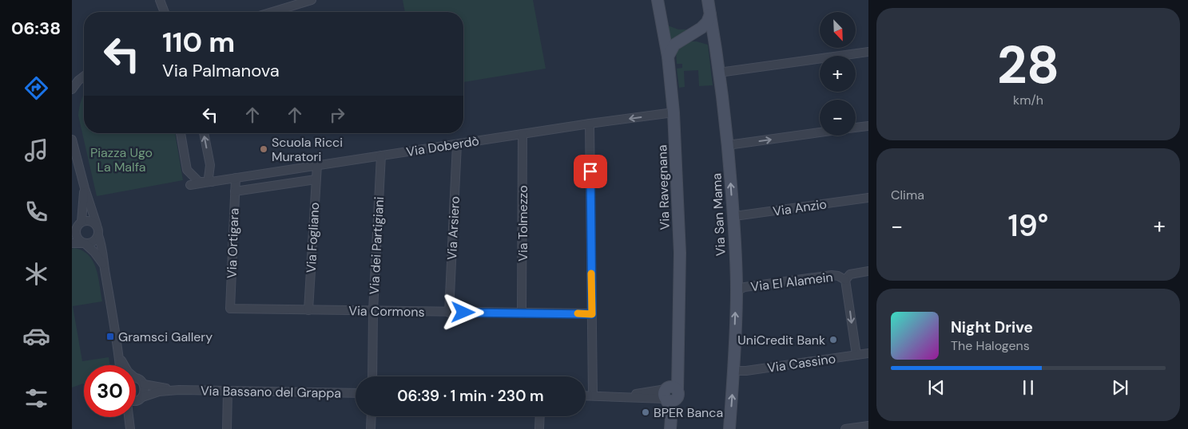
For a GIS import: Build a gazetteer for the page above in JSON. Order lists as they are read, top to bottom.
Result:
{
  "streets": {
    "street": [
      "Via Doberdò",
      "Via Ravegnana",
      "Via Anzio",
      "Via San Mama",
      "Via Tolmezzo",
      "Via Arsiero",
      "Via Fogliano",
      "Via Ortigara",
      "Via dei Partigiani",
      "Via El Alamein",
      "Via Cormons",
      "Via Cassino",
      "Via Bassano del Grappa"
    ]
  },
  "crossings": [
    ["Via Doberdò", "Via Ravegnana"],
    ["Via Doberdò", "Via Tolmezzo"],
    ["Via Doberdò", "Via Arsiero"],
    ["Via Doberdò", "Via Fogliano"],
    ["Via Doberdò", "Via Ortigara"],
    ["Via Doberdò", "Via dei Partigiani"],
    ["Via Anzio", "Via San Mama"],
    ["Via San Mama", "Via El Alamein"],
    ["Via San Mama", "Via Cassino"],
    ["Via Tolmezzo", "Via Cormons"],
    ["Via Arsiero", "Via Cormons"],
    ["Via Fogliano", "Via Cormons"],
    ["Via Ortigara", "Via Cormons"],
    ["Via dei Partigiani", "Via Cormons"]
  ],
  "one_way": ["Via San Mama"],
  "parks": ["Piazza Ugo La Malfa"],
  "places": {
    "other": ["Scuola Ricci Muratori", "UniCredit Bank", "BPER Banca"],
    "transit": ["Gramsci Gallery"]
  },
  "north": "bottom right",
  "page": {
    "tabs": "06:38",
    "tile": [
      ["28", "km/h"],
      "Clima"
    ],
    "map_buttons": ["+", "−"],
    "turn": ["110 m", "Via Palmanova"],
    "heat": ["−", "19°", "+"],
    "song": ["Night Drive", "The Halogens"],
    "limit": "30",
    "trip": "06:39 · 1 min · 230 m"
  }
}
